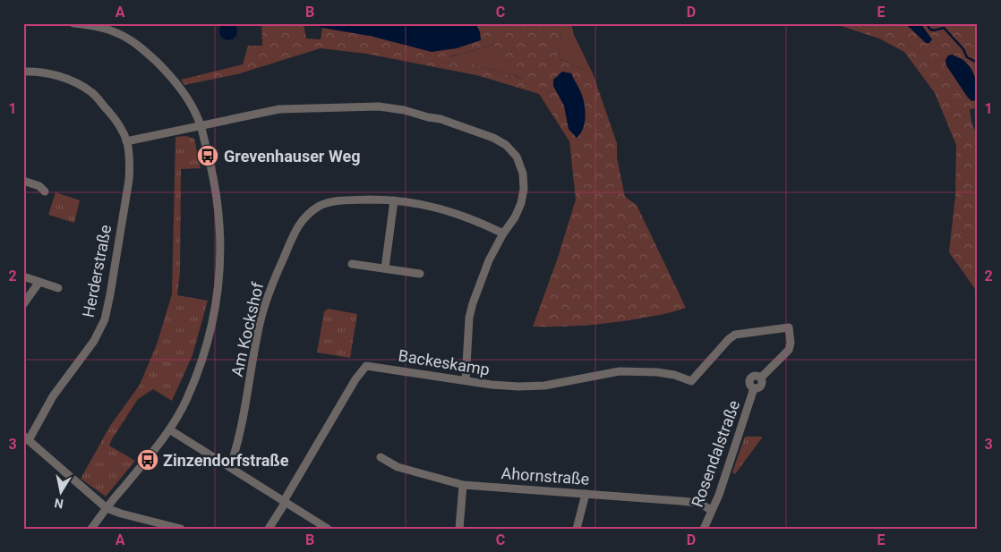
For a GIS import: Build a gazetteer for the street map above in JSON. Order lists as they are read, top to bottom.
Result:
{
  "streets": {
    "street": [
      "Herderstraße",
      "Am Kockshof",
      "Backeskamp",
      "Rosendalstraße",
      "Ahornstraße"
    ]
  },
  "crossings": [
    ["Backeskamp", "Rosendalstraße"],
    ["Rosendalstraße", "Ahornstraße"]
  ],
  "places": {
    "bus stop": ["Grevenhauser Weg", "Zinzendorfstraße"]
  },
  "north": "bottom",
  "grid": {
    "columns": [
      "A",
      "B",
      "C",
      "D",
      "E"
    ],
    "rows": ["1", "2", "3"]
  }
}
